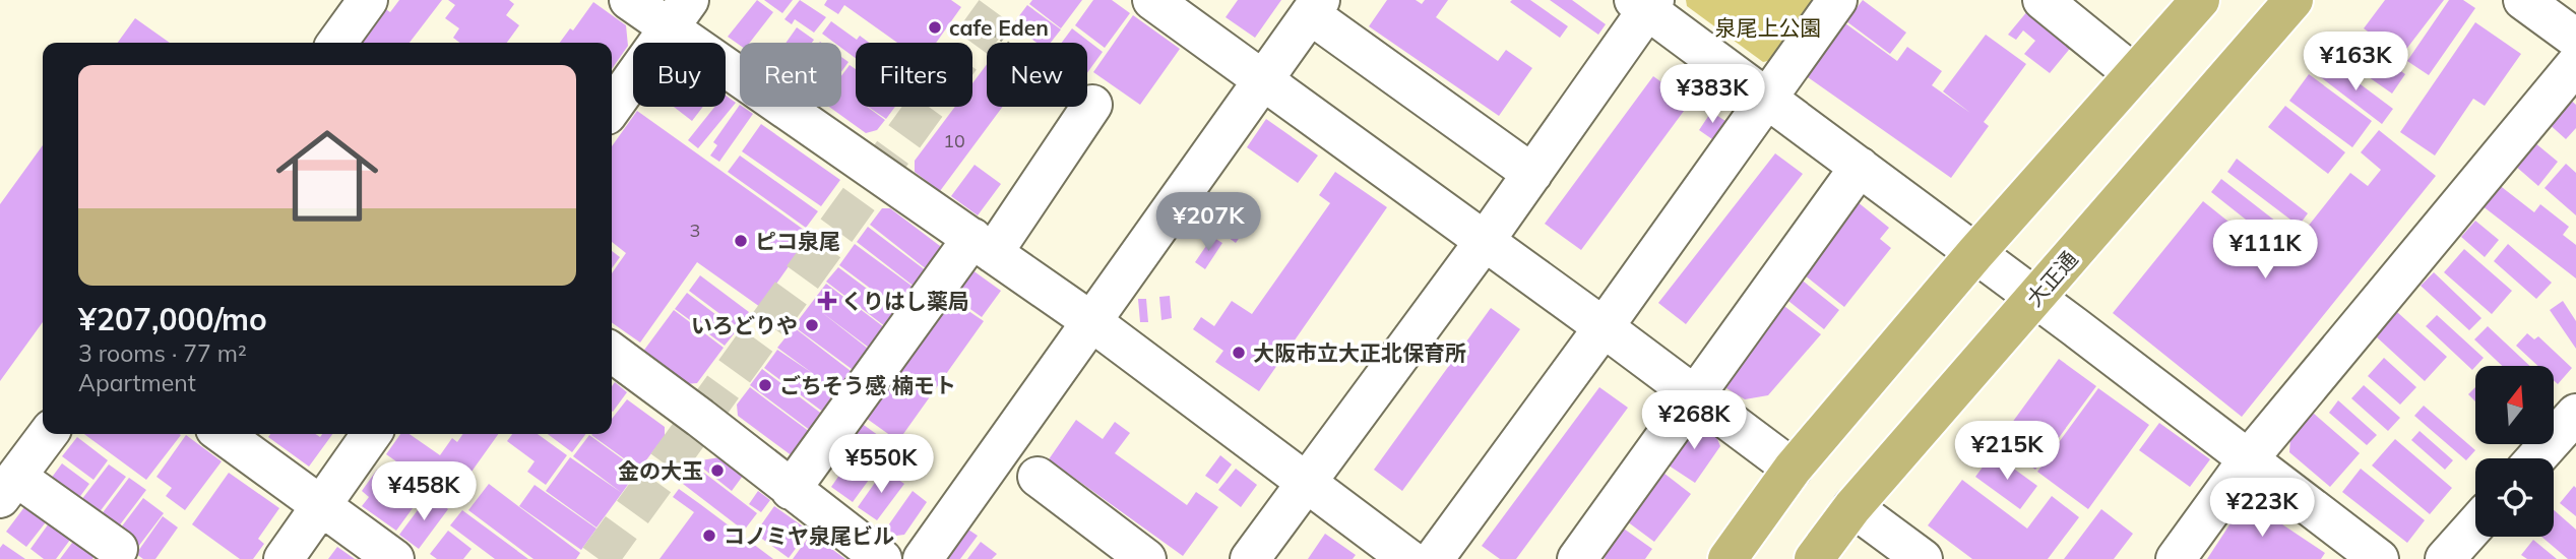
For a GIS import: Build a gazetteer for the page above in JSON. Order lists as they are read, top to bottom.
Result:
{
  "streets": {
    "main road": ["大正通"]
  },
  "parks": ["泉尾上公園"],
  "places": {
    "other": [
      "cafe Eden",
      "ピコ泉尾",
      "いろどりや",
      "大阪市立大正北保育所",
      "ごちそう感 楠モト",
      "金の大玉",
      "コノミヤ泉尾ビル"
    ],
    "health": ["くりはし薬局"]
  },
  "house_numbers": ["10", "3"],
  "north": "top",
  "page": {
    "price": [
      "¥163K",
      "¥383K",
      "¥207K",
      "¥111K",
      "¥268K",
      "¥215K",
      "¥550K",
      "¥458K",
      "¥223K"
    ],
    "chip": [
      "Buy",
      "Rent",
      "Filters",
      "New"
    ],
    "list": [
      {
        "name": "¥207,000/mo",
        "note": "3 rooms · 77 m² · Apartment"
      }
    ]
  }
}
